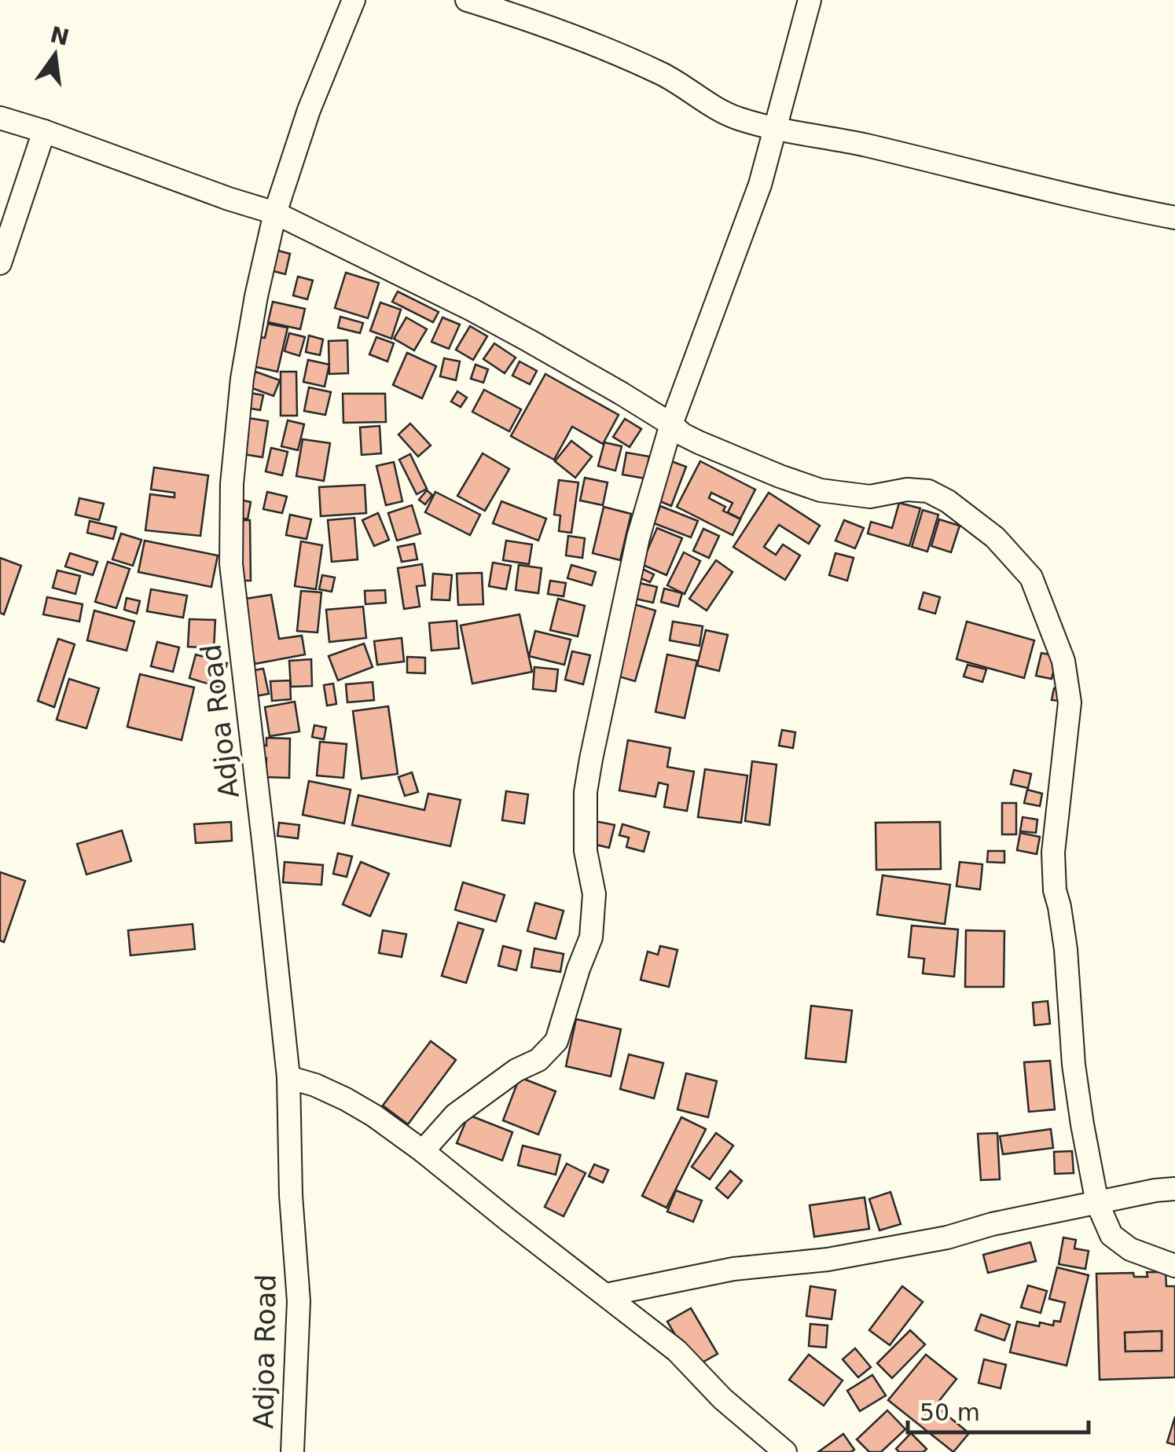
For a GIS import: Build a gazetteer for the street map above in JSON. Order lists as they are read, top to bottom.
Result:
{
  "streets": {
    "street": ["Adjoa Road"]
  },
  "scale_bar": "50 m",
  "north": "top"
}
